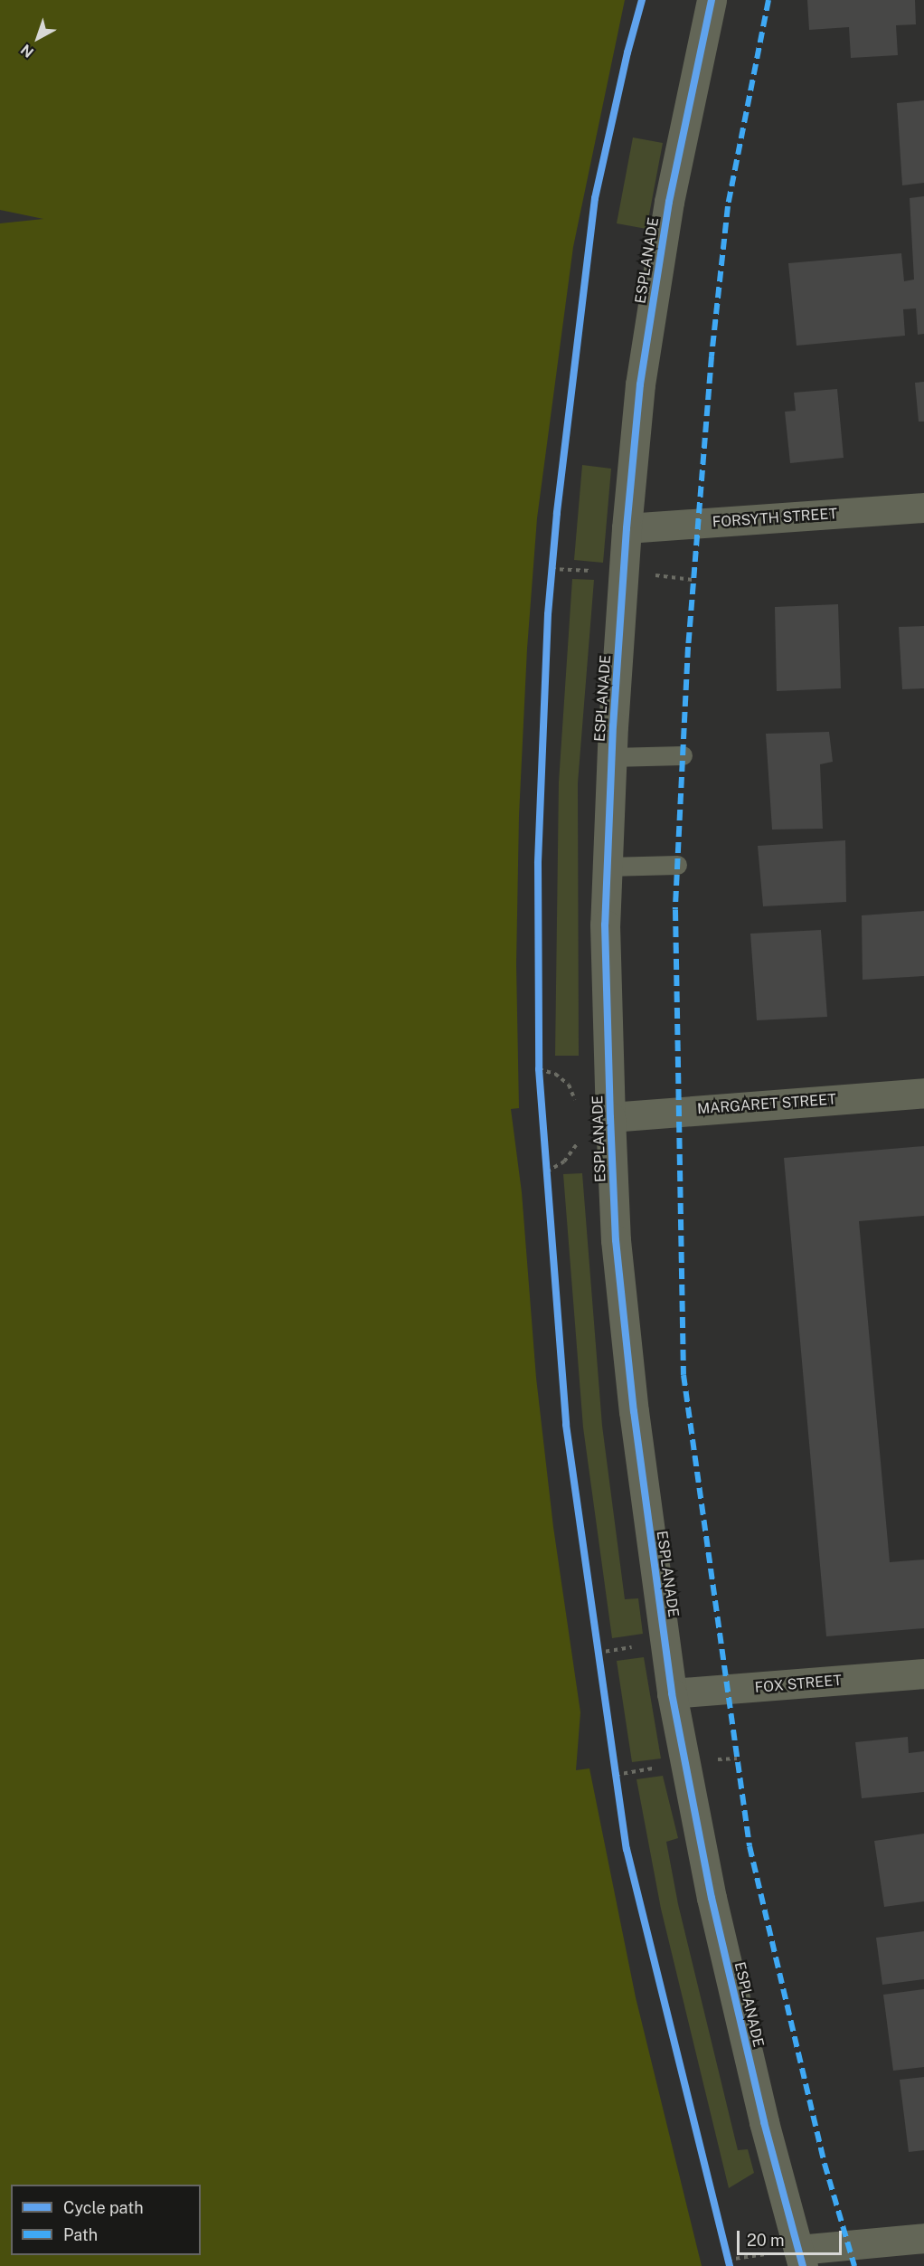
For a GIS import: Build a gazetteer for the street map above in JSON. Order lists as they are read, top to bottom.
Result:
{
  "streets": {
    "street": [
      "ESPLANADE",
      "FORSYTH STREET",
      "MARGARET STREET",
      "FOX STREET"
    ]
  },
  "crossings": [
    ["ESPLANADE", "FORSYTH STREET"],
    ["ESPLANADE", "MARGARET STREET"],
    ["ESPLANADE", "FOX STREET"]
  ],
  "legend": ["Cycle path", "Path"],
  "scale_bar": "20 m",
  "north": "bottom left"
}
